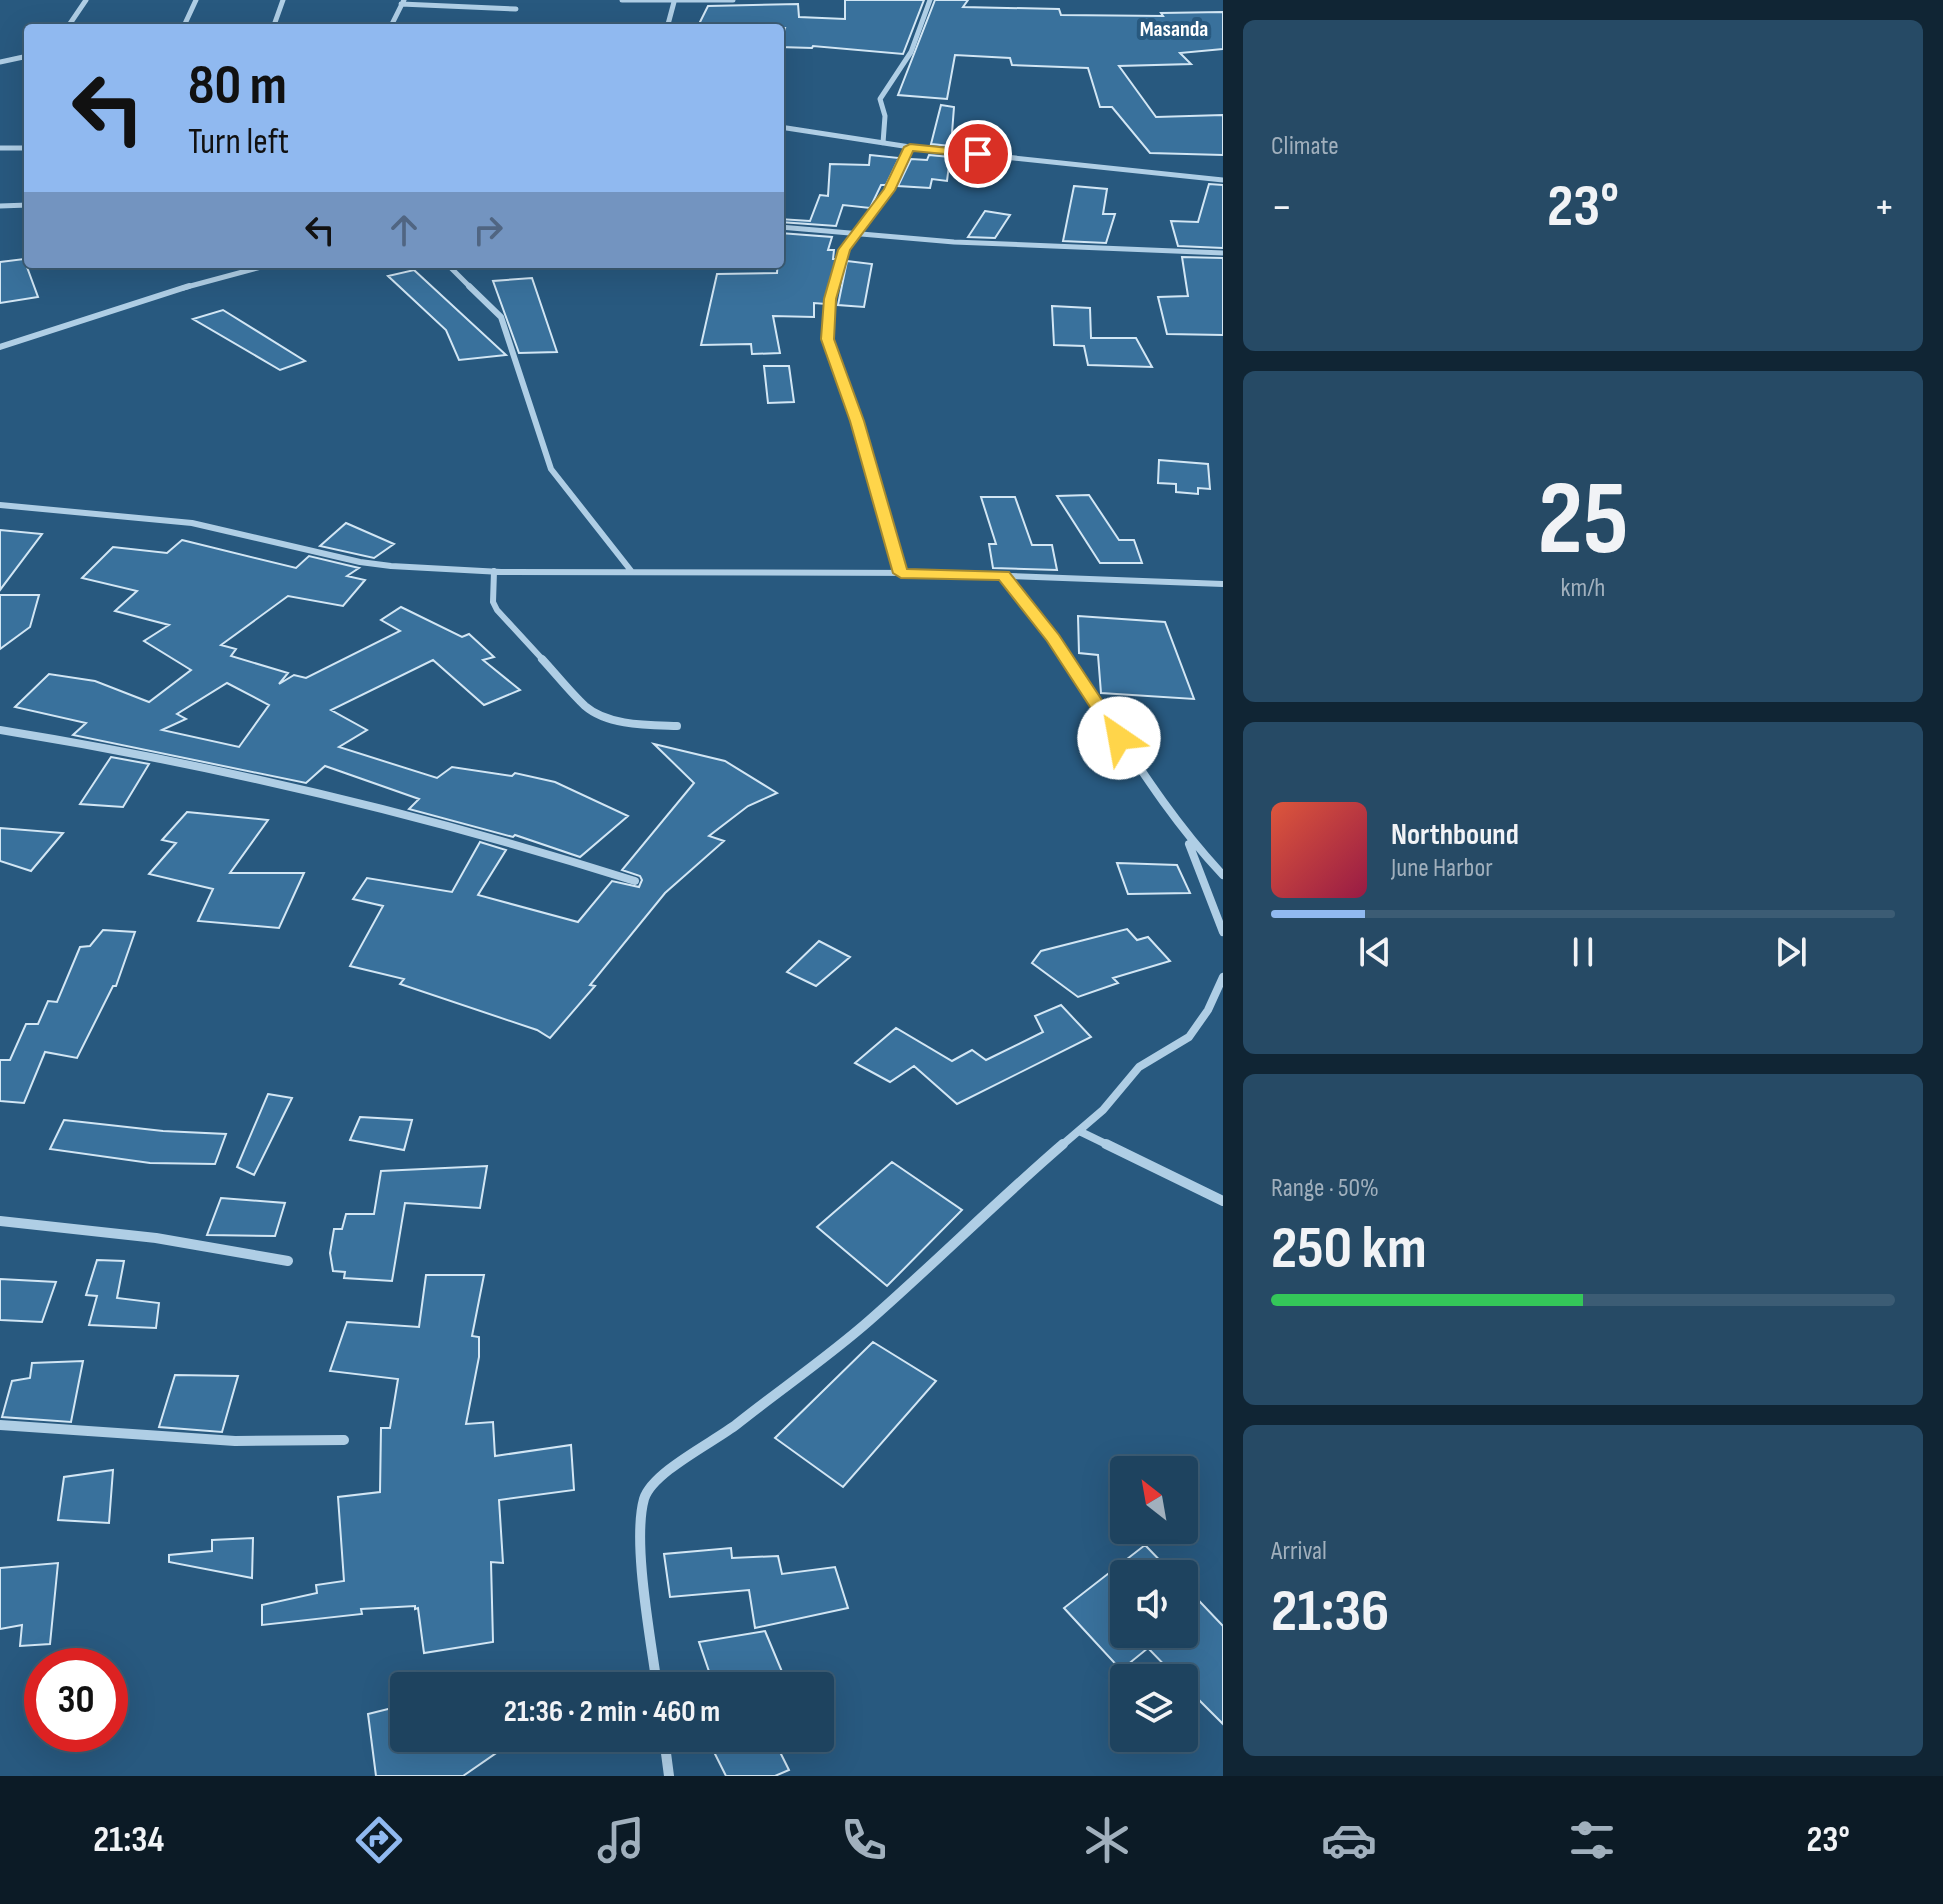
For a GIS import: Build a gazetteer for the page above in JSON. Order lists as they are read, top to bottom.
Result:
{
  "districts": ["Masanda"],
  "north": "top left",
  "page": {
    "tile": [
      "Climate",
      ["25", "km/h"],
      ["Range · 50%", "250 km"],
      ["Arrival", "21:36"]
    ],
    "turn": ["80 m", "Turn left"],
    "heat": ["−", "23°", "+"],
    "song": ["Northbound", "June Harbor"],
    "limit": "30",
    "trip": "21:36 · 2 min · 460 m",
    "tabs": ["21:34", "23°"]
  }
}
